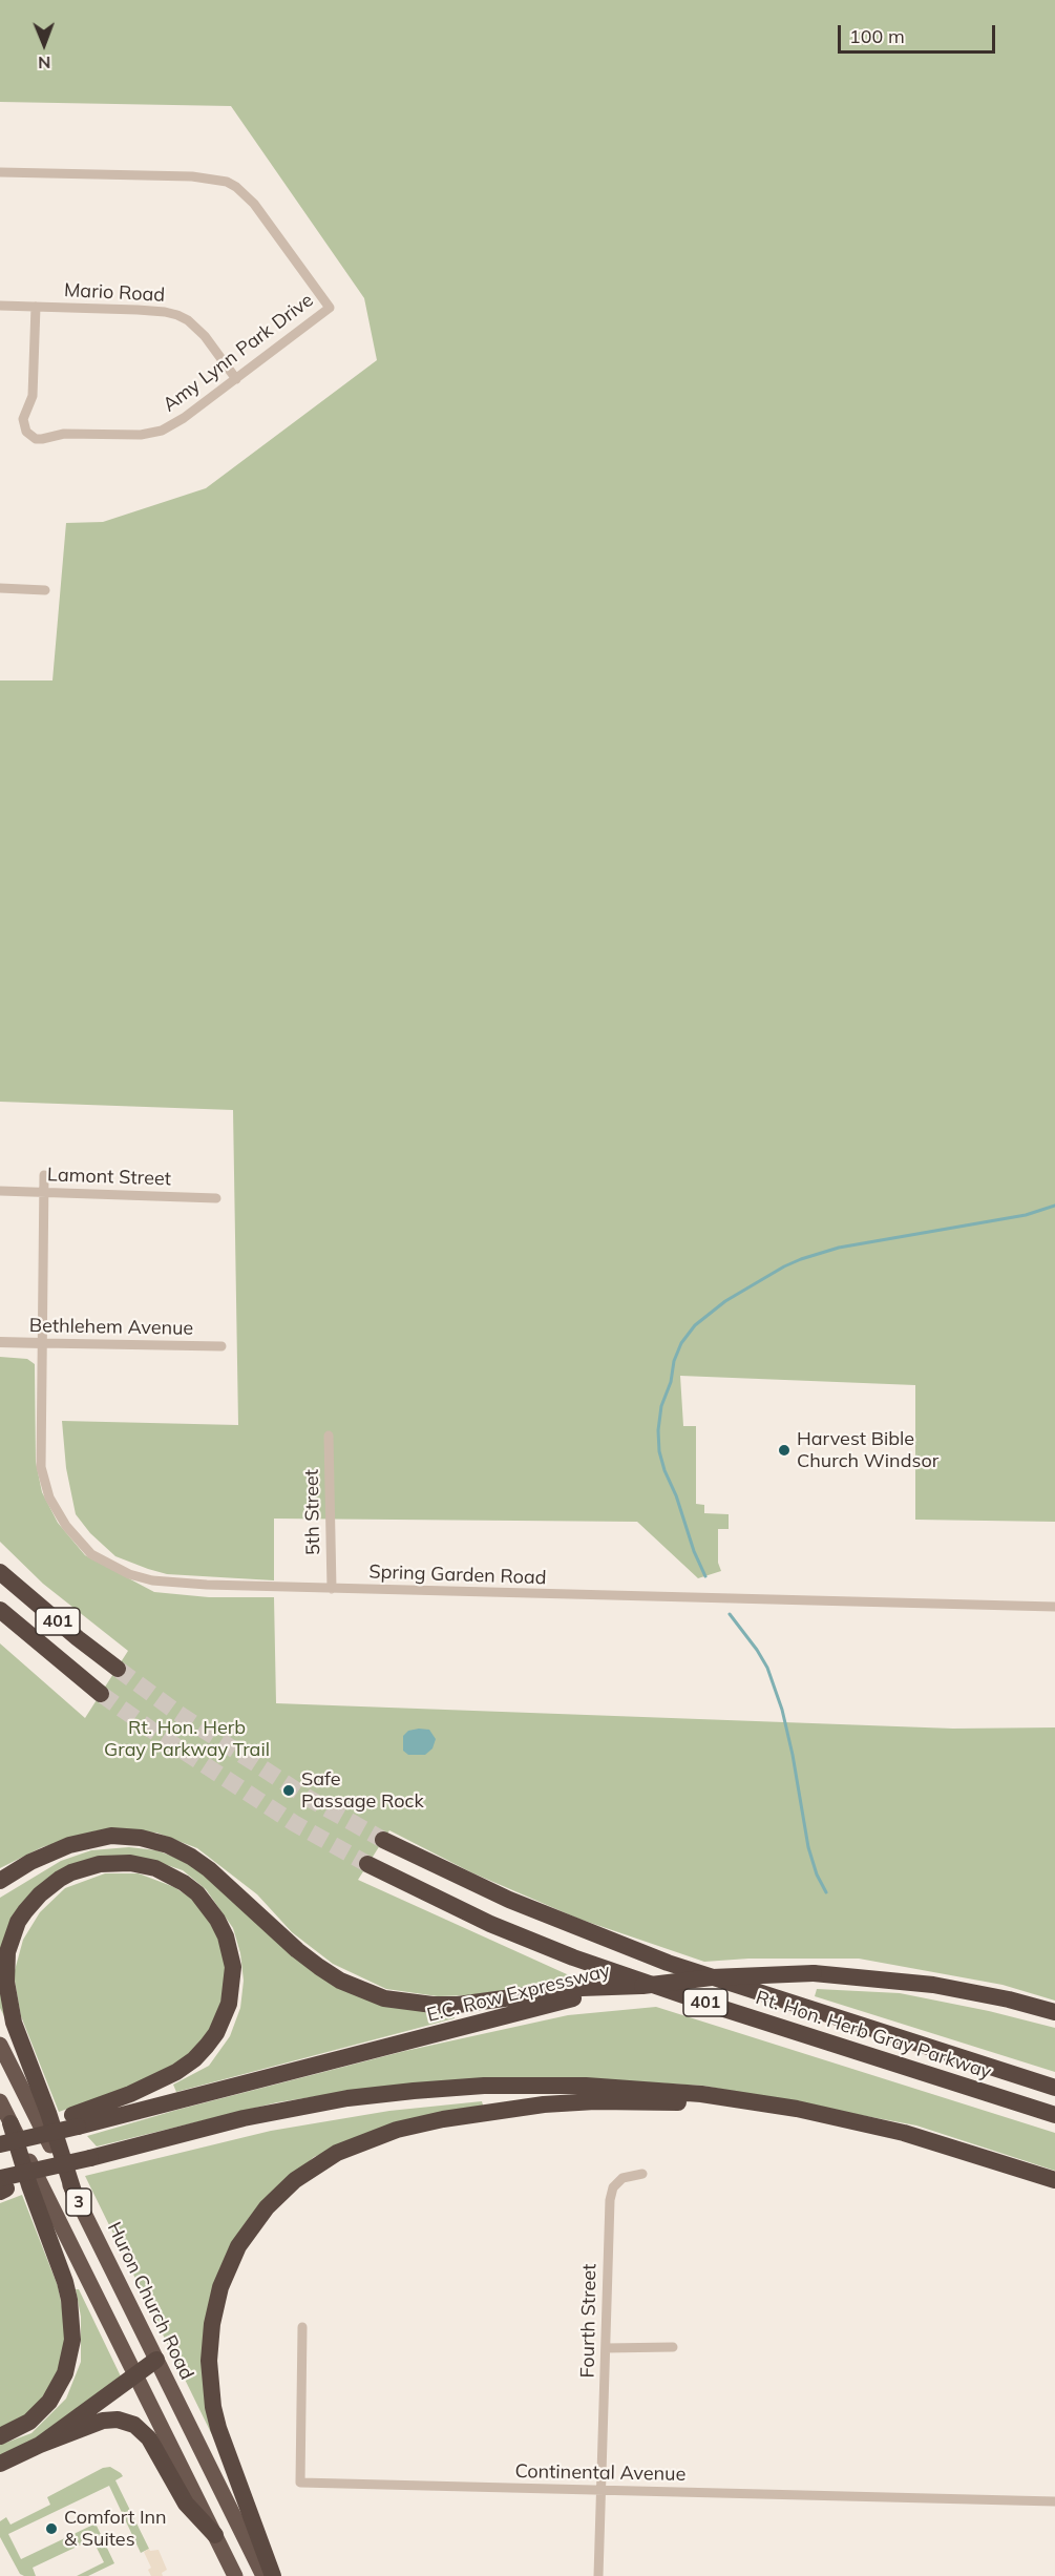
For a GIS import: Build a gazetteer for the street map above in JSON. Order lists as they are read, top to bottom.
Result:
{
  "streets": {
    "highway": [
      "401",
      "E.C. Row Expressway",
      "Rt. Hon. Herb Gray Parkway",
      "3",
      "Huron Church Road"
    ],
    "street": [
      "Mario Road",
      "Amy Lynn Park Drive",
      "Lamont Street",
      "Bethlehem Avenue",
      "5th Street",
      "Spring Garden Road",
      "Fourth Street",
      "Continental Avenue"
    ]
  },
  "crossings": [
    ["Mario Road", "Amy Lynn Park Drive"],
    ["Lamont Street", "Spring Garden Road"],
    ["Bethlehem Avenue", "Spring Garden Road"],
    ["5th Street", "Spring Garden Road"],
    ["Fourth Street", "Continental Avenue"]
  ],
  "parks": ["Rt. Hon. Herb Gray Parkway Trail"],
  "places": ["Harvest Bible Church Windsor", "Safe Passage Rock", "Comfort Inn & Suites"],
  "scale_bar": "100 m",
  "north": "bottom"
}
